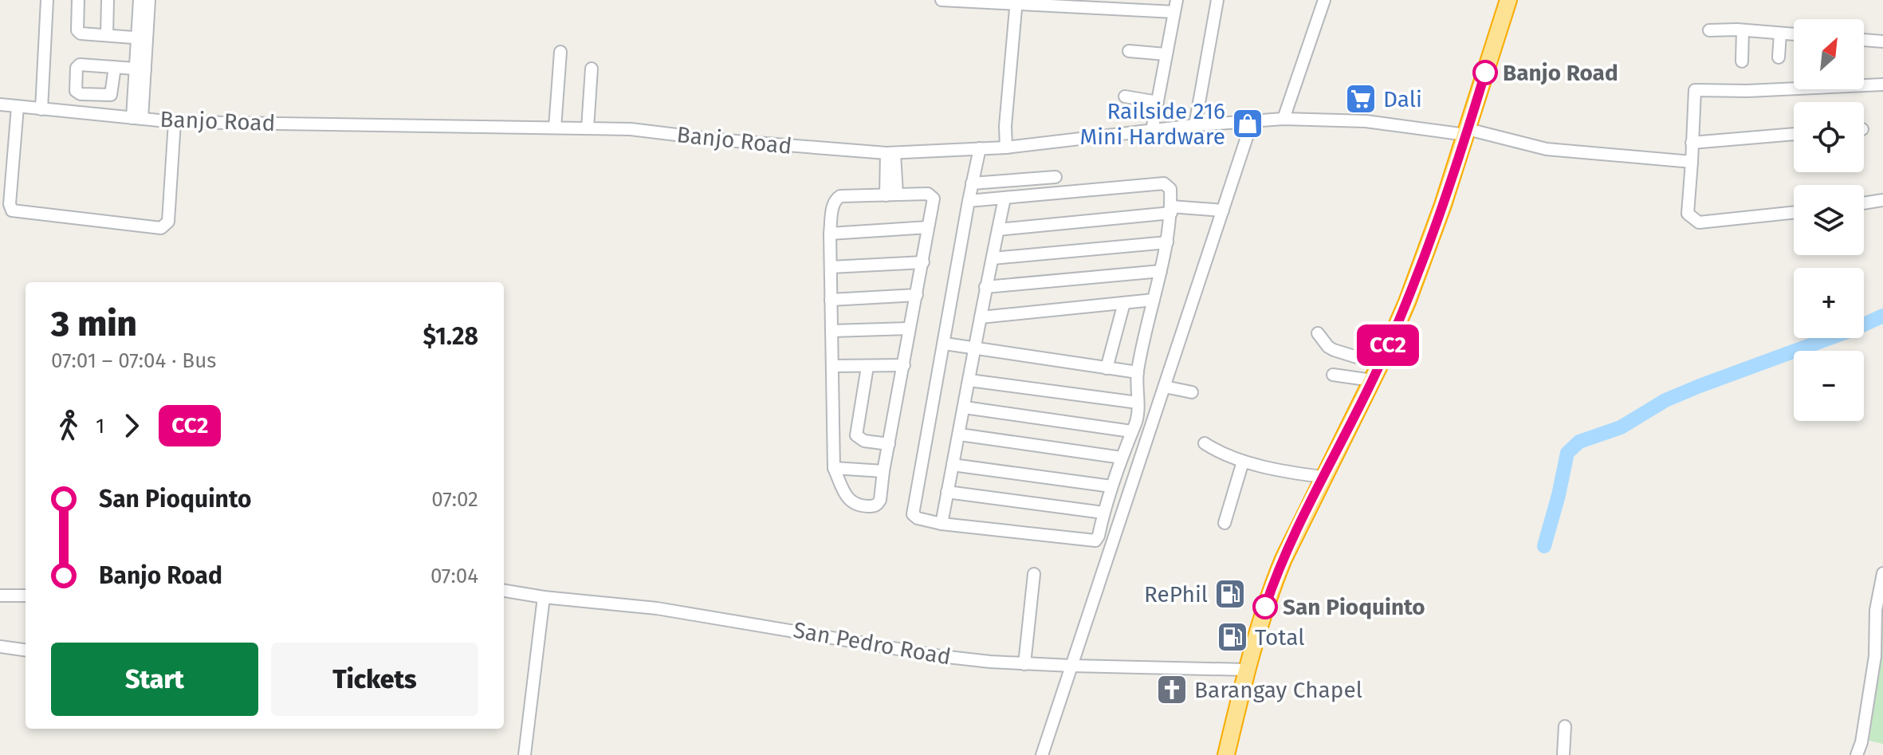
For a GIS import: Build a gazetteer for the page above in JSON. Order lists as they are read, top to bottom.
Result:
{
  "streets": {
    "street": ["Banjo Road", "San Pedro Road"]
  },
  "places": {
    "other": ["Banjo Road", "San Pioquinto"],
    "supermarket": ["Dali"],
    "shop": ["Railside 216 Mini Hardware"],
    "fuel station": ["RePhil", "Total"],
    "church": ["Barangay Chapel"]
  },
  "lines": ["bus line CC2"],
  "north": "top right",
  "page": {
    "on_map": "CC2",
    "map_buttons": ["+", "−"],
    "heading": ["3 min", "07:01 – 07:04 · Bus", "$1.28"],
    "legs": ["1", "CC2"],
    "list": [
      {
        "name": "San Pioquinto",
        "value": "07:02"
      },
      {
        "name": "Banjo Road",
        "value": "07:04"
      }
    ],
    "buttons": ["Start", "Tickets"]
  }
}
